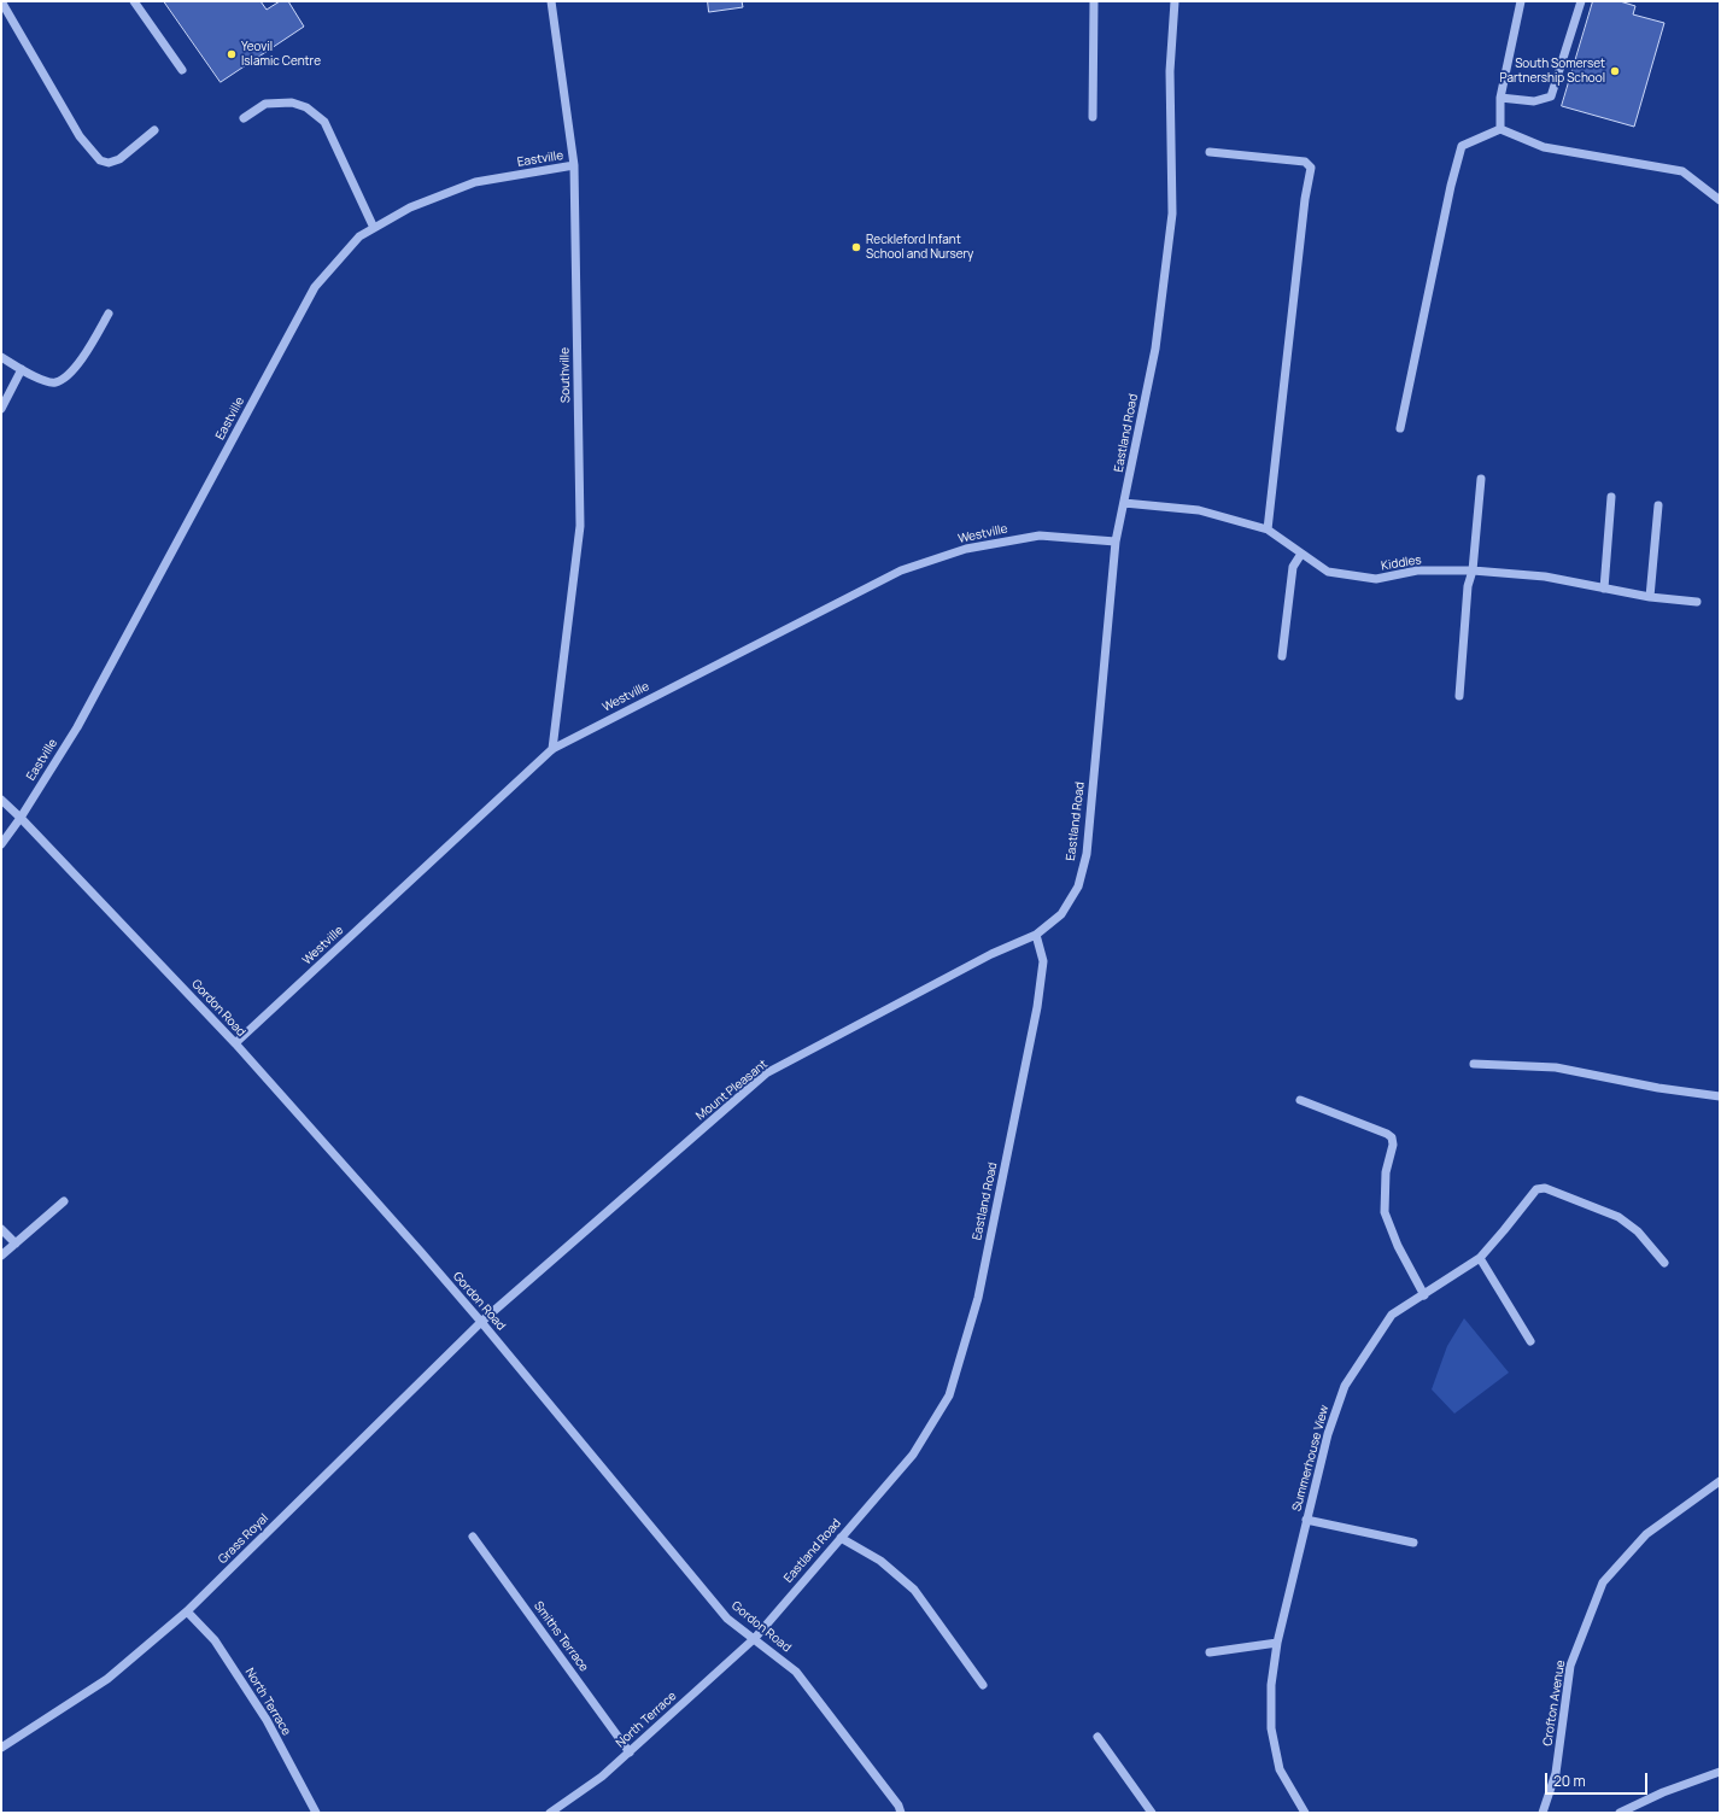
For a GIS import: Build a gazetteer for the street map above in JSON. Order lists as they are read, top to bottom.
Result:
{
  "streets": {
    "street": [
      "Eastville",
      "Southville",
      "Eastland Road",
      "Westville",
      "Kiddles",
      "Gordon Road",
      "Mount Pleasant",
      "Summerhouse View",
      "Grass Royal",
      "Smiths Terrace",
      "North Terrace",
      "Crofton Avenue"
    ]
  },
  "crossings": [
    ["Eastville", "Southville"],
    ["Eastville", "Gordon Road"],
    ["Southville", "Westville"],
    ["Eastland Road", "Westville"],
    ["Eastland Road", "Kiddles"],
    ["Eastland Road", "Gordon Road"],
    ["Eastland Road", "Mount Pleasant"],
    ["Eastland Road", "North Terrace"],
    ["Westville", "Gordon Road"],
    ["Gordon Road", "Mount Pleasant"],
    ["Gordon Road", "Grass Royal"],
    ["Gordon Road", "North Terrace"],
    ["Mount Pleasant", "Grass Royal"],
    ["Grass Royal", "North Terrace"],
    ["Smiths Terrace", "North Terrace"]
  ],
  "places": ["Yeovil Islamic Centre", "South Somerset Partnership School", "Reckleford Infant School and Nursery"],
  "scale_bar": "20 m"
}
